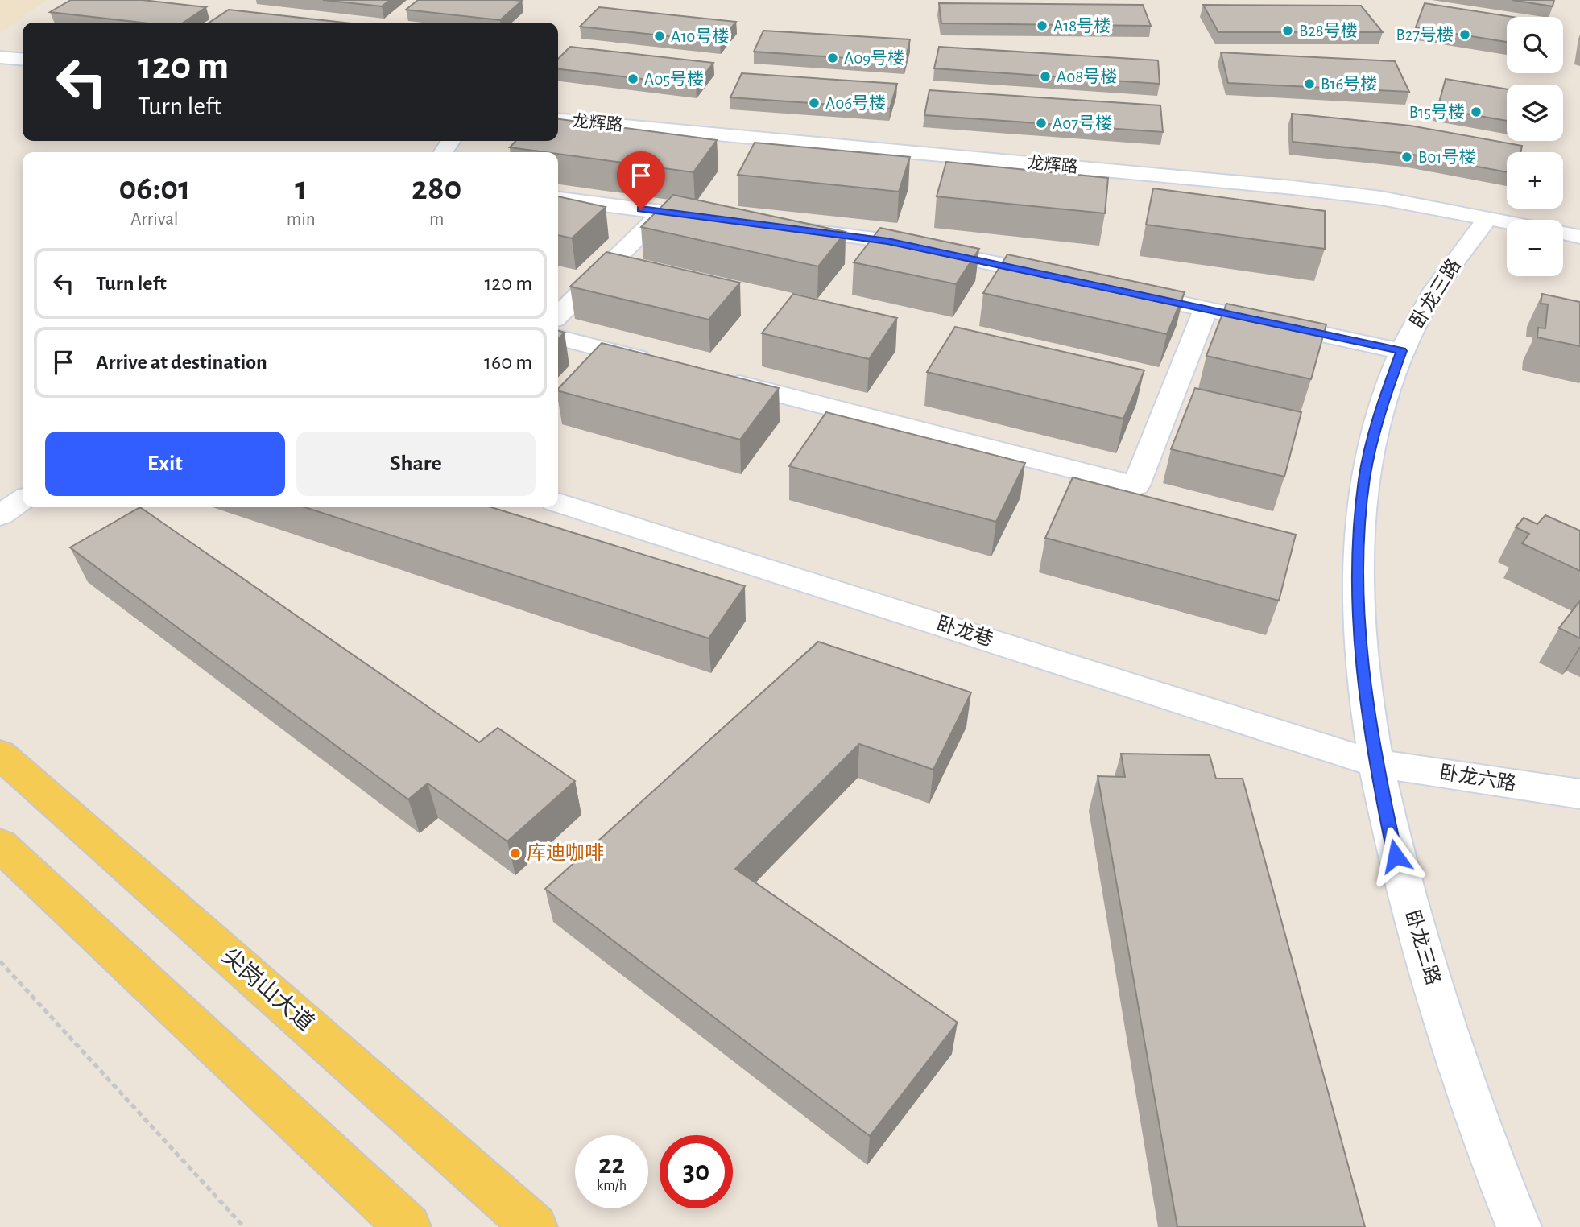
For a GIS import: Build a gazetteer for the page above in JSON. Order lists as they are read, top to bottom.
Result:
{
  "streets": {
    "main road": ["尖岗山大道"],
    "street": [
      "龙辉路",
      "卧龙三路",
      "卧龙巷",
      "卧龙六路"
    ]
  },
  "crossings": [
    ["龙辉路", "卧龙三路"],
    ["卧龙三路", "卧龙巷"],
    ["卧龙三路", "卧龙六路"],
    ["卧龙巷", "卧龙六路"]
  ],
  "places": [
    "A18号楼",
    "B28号楼",
    "B27号楼",
    "A10号楼",
    "A09号楼",
    "A08号楼",
    "A05号楼",
    "B16号楼",
    "A06号楼",
    "B15号楼",
    "A07号楼",
    "B01号楼",
    "库迪咖啡"
  ],
  "page": {
    "map_buttons": ["+", "−"],
    "turn": ["120 m", "Turn left"],
    "eta": [
      "06:01",
      "Arrival",
      "1",
      "min",
      "280",
      "m"
    ],
    "list": [
      {
        "name": "Turn left",
        "value": "120 m"
      },
      {
        "name": "Arrive at destination",
        "value": "160 m"
      }
    ],
    "buttons": ["Exit", "Share"],
    "speed": "22 km/h",
    "limit": "30"
  }
}
